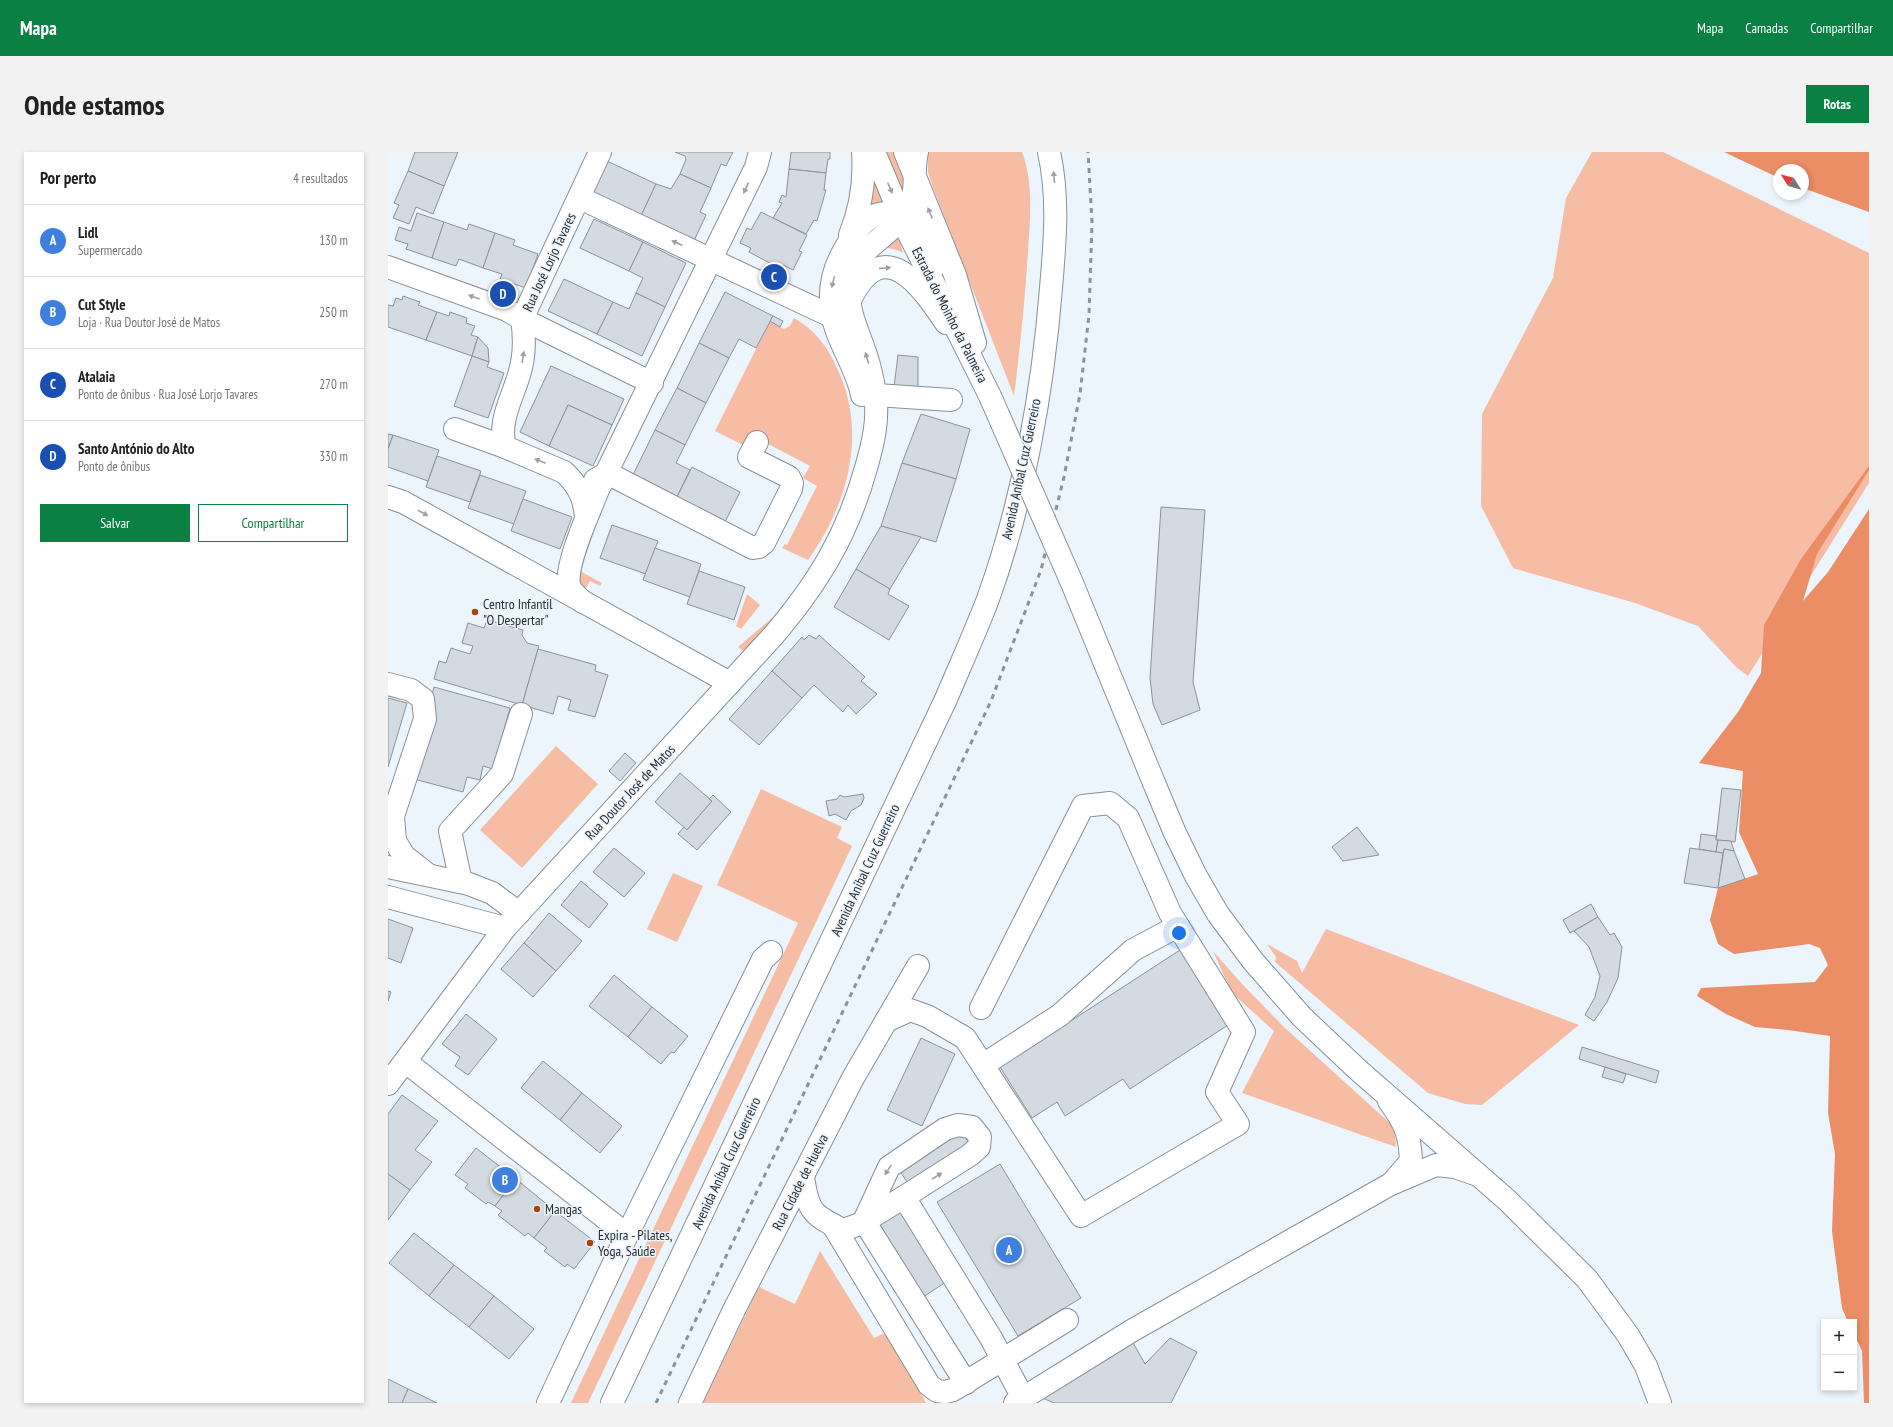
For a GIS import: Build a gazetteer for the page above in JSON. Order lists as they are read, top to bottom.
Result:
{
  "streets": {
    "street": [
      "Rua José Lorjo Tavares",
      "Estrada do Moinho da Palmeira",
      "Avenida Aníbal Cruz Guerreiro",
      "Rua Doutor José de Matos",
      "Rua Cidade de Huelva"
    ]
  },
  "places": ["Centro Infantil \"O Despertar\"", "Mangas", "Expira - Pilates, Yoga, Saúde"],
  "north": "top left",
  "page": {
    "header": "Mapa",
    "nav": ["Mapa", "Camadas", "Compartilhar"],
    "buttons": [
      "Rotas",
      ["Salvar", "Compartilhar"]
    ],
    "title": "Onde estamos",
    "heading": ["Por perto", "4 resultados"],
    "list": [
      {
        "mark": "A",
        "name": "Lidl",
        "note": "Supermercado",
        "value": "130 m"
      },
      {
        "mark": "B",
        "name": "Cut Style",
        "note": "Loja · Rua Doutor José de Matos",
        "value": "250 m"
      },
      {
        "mark": "C",
        "name": "Atalaia",
        "note": "Ponto de ônibus · Rua José Lorjo Tavares",
        "value": "270 m"
      },
      {
        "mark": "D",
        "name": "Santo António do Alto",
        "note": "Ponto de ônibus",
        "value": "330 m"
      }
    ],
    "pins": [
      "C",
      "D",
      "B",
      "A"
    ],
    "map_buttons": ["+", "−"]
  }
}
